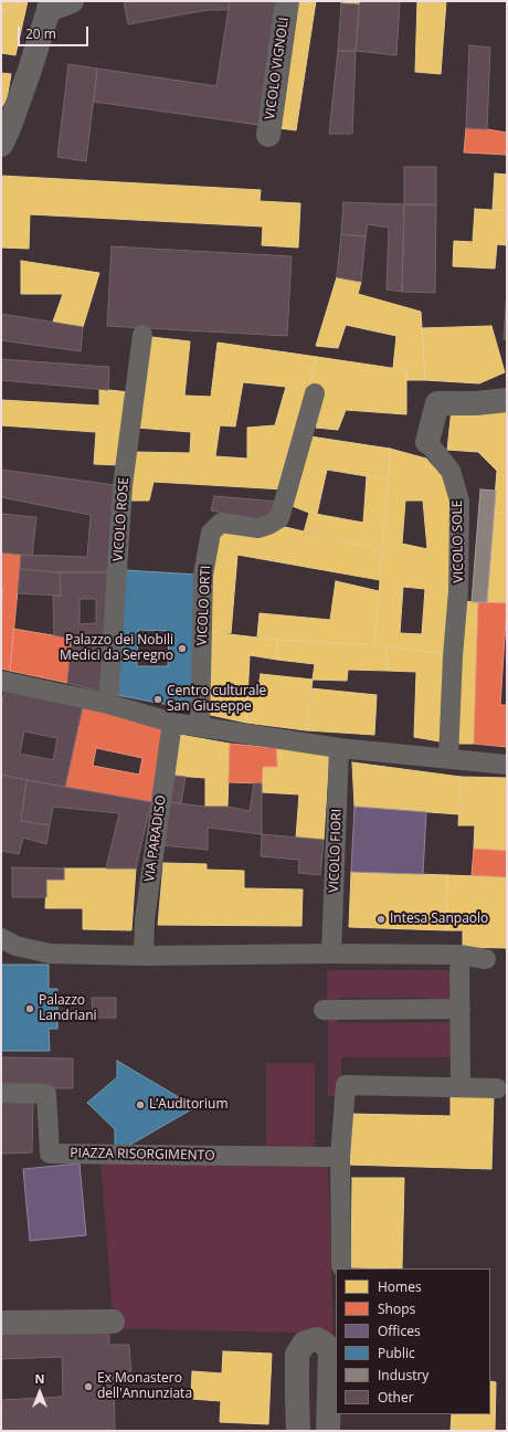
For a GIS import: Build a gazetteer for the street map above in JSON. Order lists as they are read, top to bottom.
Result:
{
  "streets": {
    "street": [
      "VICOLO VIGNOLI",
      "VICOLO ROSE",
      "VICOLO SOLE",
      "VICOLO ORTI",
      "VIA PARADISO",
      "VICOLO FIORI",
      "PIAZZA RISORGIMENTO"
    ]
  },
  "places": [
    "Palazzo dei Nobili Medici da Seregno",
    "Centro culturale San Giuseppe",
    "Intesa Sanpaolo",
    "Palazzo Landriani",
    "L’Auditorium",
    "Ex Monastero dell'Annunziata"
  ],
  "legend": [
    "Homes",
    "Shops",
    "Offices",
    "Public",
    "Industry",
    "Other"
  ],
  "scale_bar": "20 m",
  "north": "top"
}
